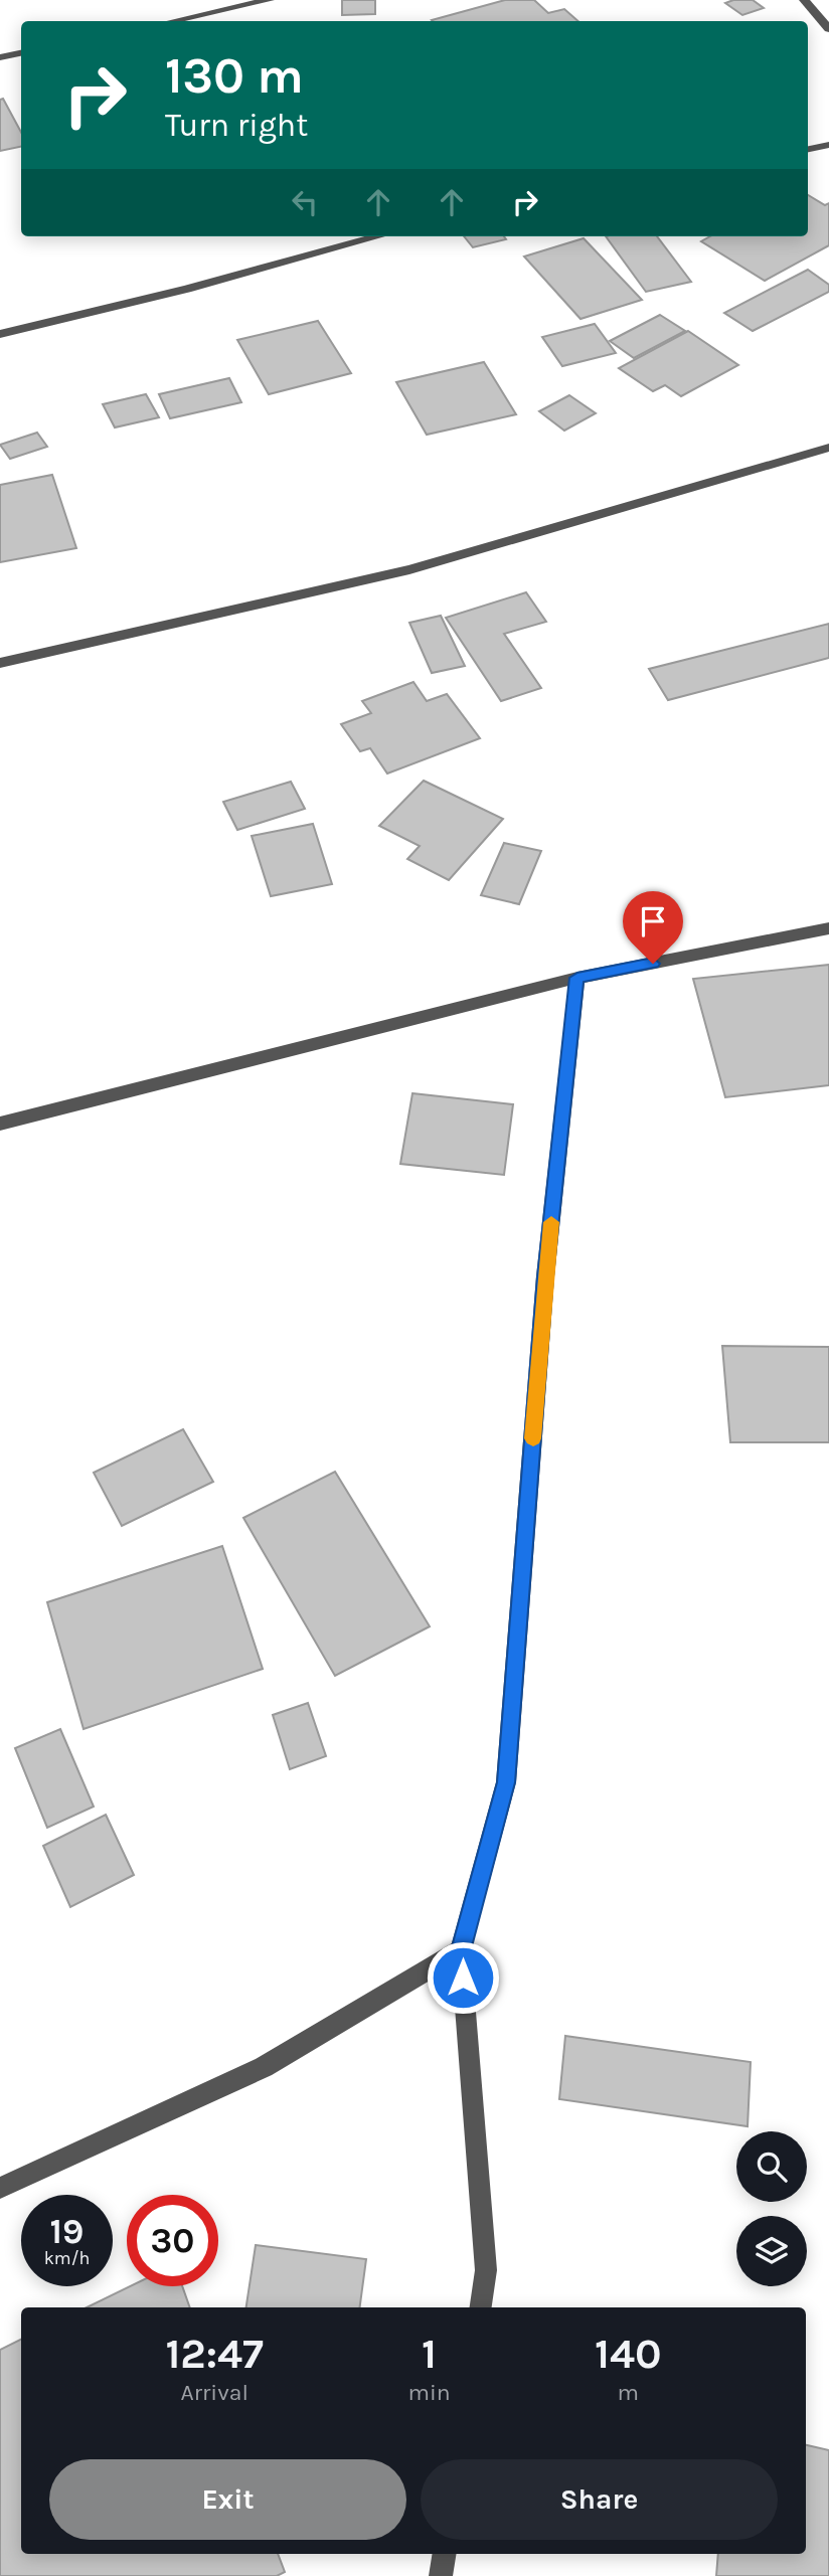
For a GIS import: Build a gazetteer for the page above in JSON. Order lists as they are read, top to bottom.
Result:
{
  "page": {
    "turn": ["130 m", "Turn right"],
    "speed": "19 km/h",
    "limit": "30",
    "eta": [
      "12:47",
      "Arrival",
      "1",
      "min",
      "140",
      "m"
    ],
    "buttons": ["Exit", "Share"]
  }
}
